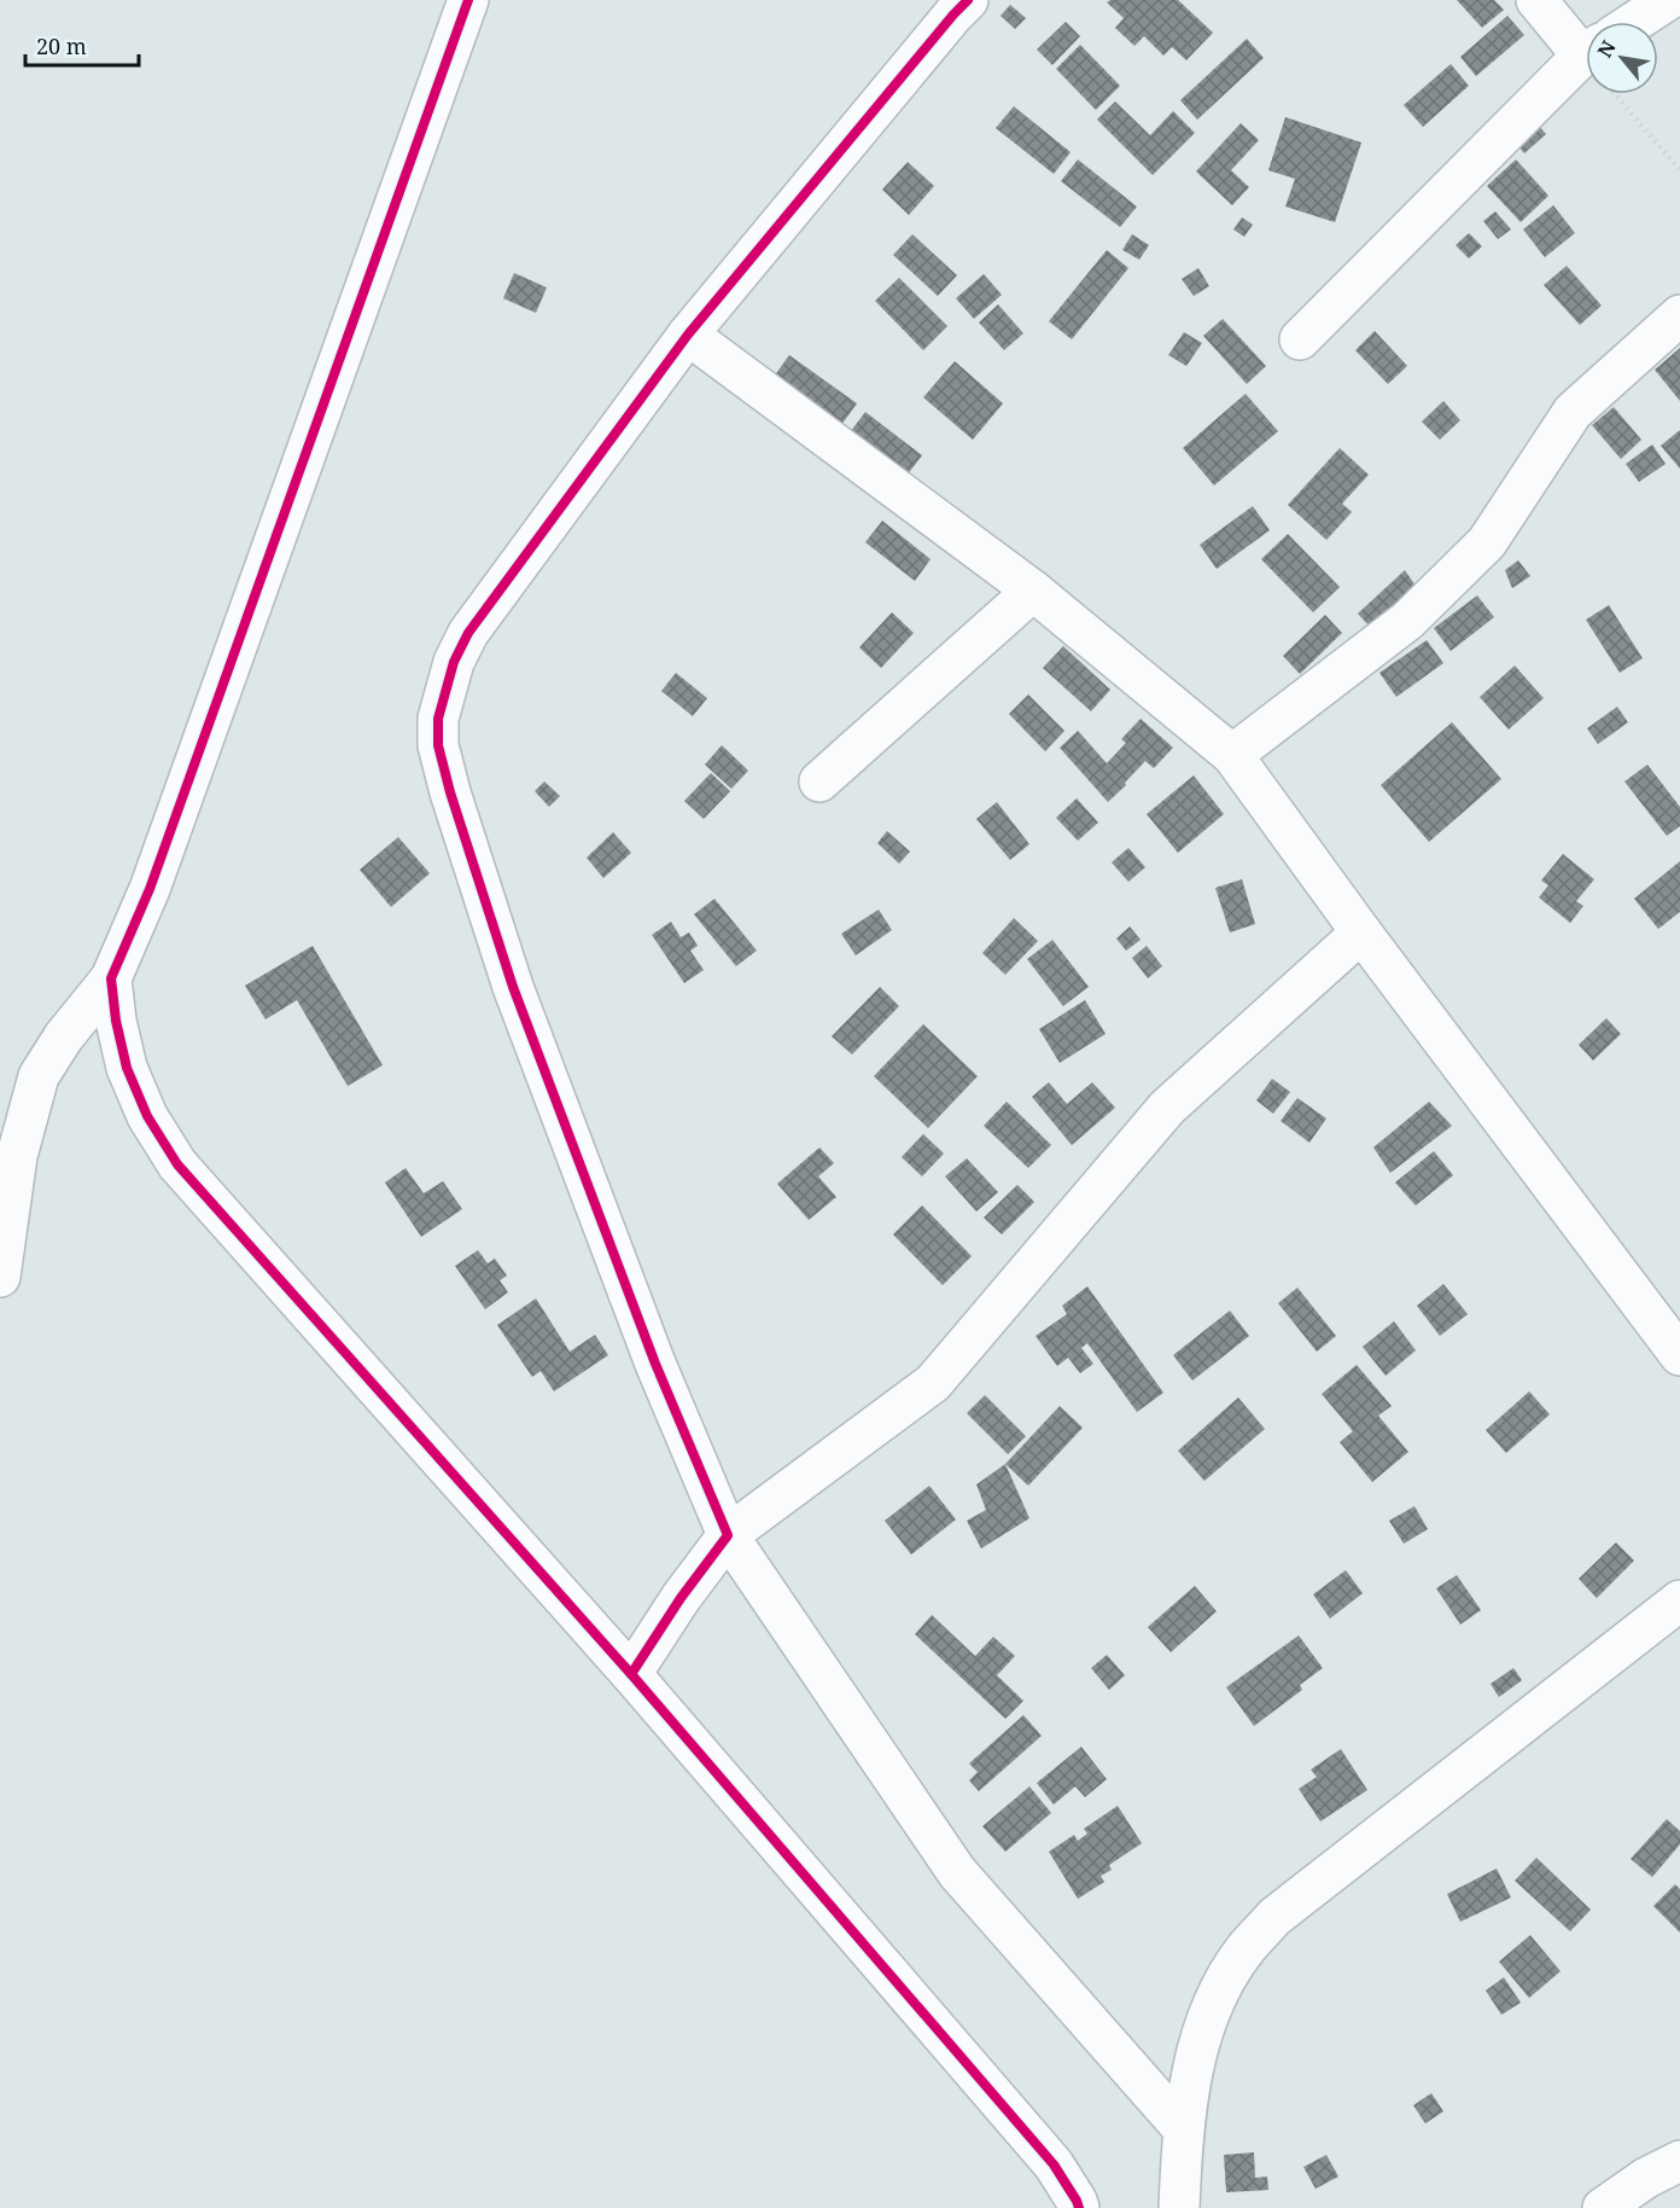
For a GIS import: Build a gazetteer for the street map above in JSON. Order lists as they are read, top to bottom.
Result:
{
  "scale_bar": "20 m",
  "north": "top left"
}
